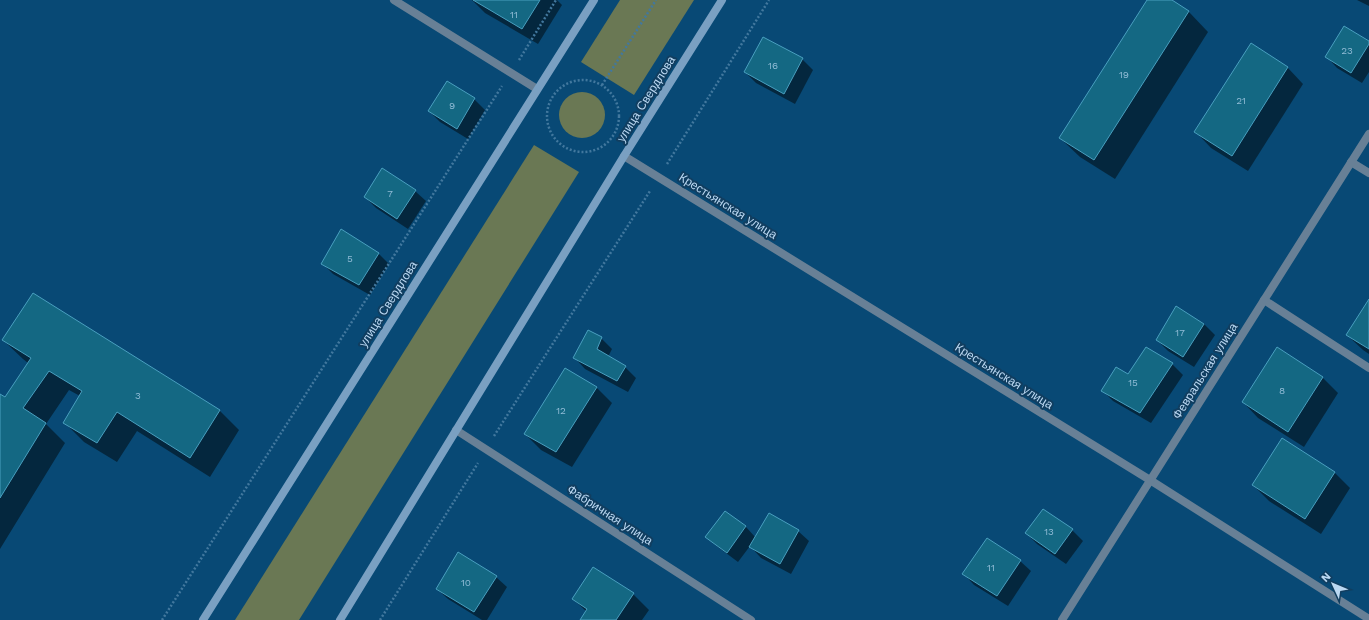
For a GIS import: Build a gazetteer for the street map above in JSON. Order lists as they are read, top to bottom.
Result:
{
  "streets": {
    "main road": ["улица Свердлова"],
    "street": ["Крестьянская улица", "Февральская улица", "Фабричная улица"]
  },
  "crossings": [
    ["улица Свердлова", "Крестьянская улица"],
    ["улица Свердлова", "Фабричная улица"],
    ["Крестьянская улица", "Февральская улица"]
  ],
  "house_numbers": [
    "11",
    "23",
    "16",
    "19",
    "21",
    "9",
    "7",
    "5",
    "17",
    "15",
    "8",
    "3",
    "12",
    "13",
    "11",
    "10"
  ],
  "north": "top left"
}
